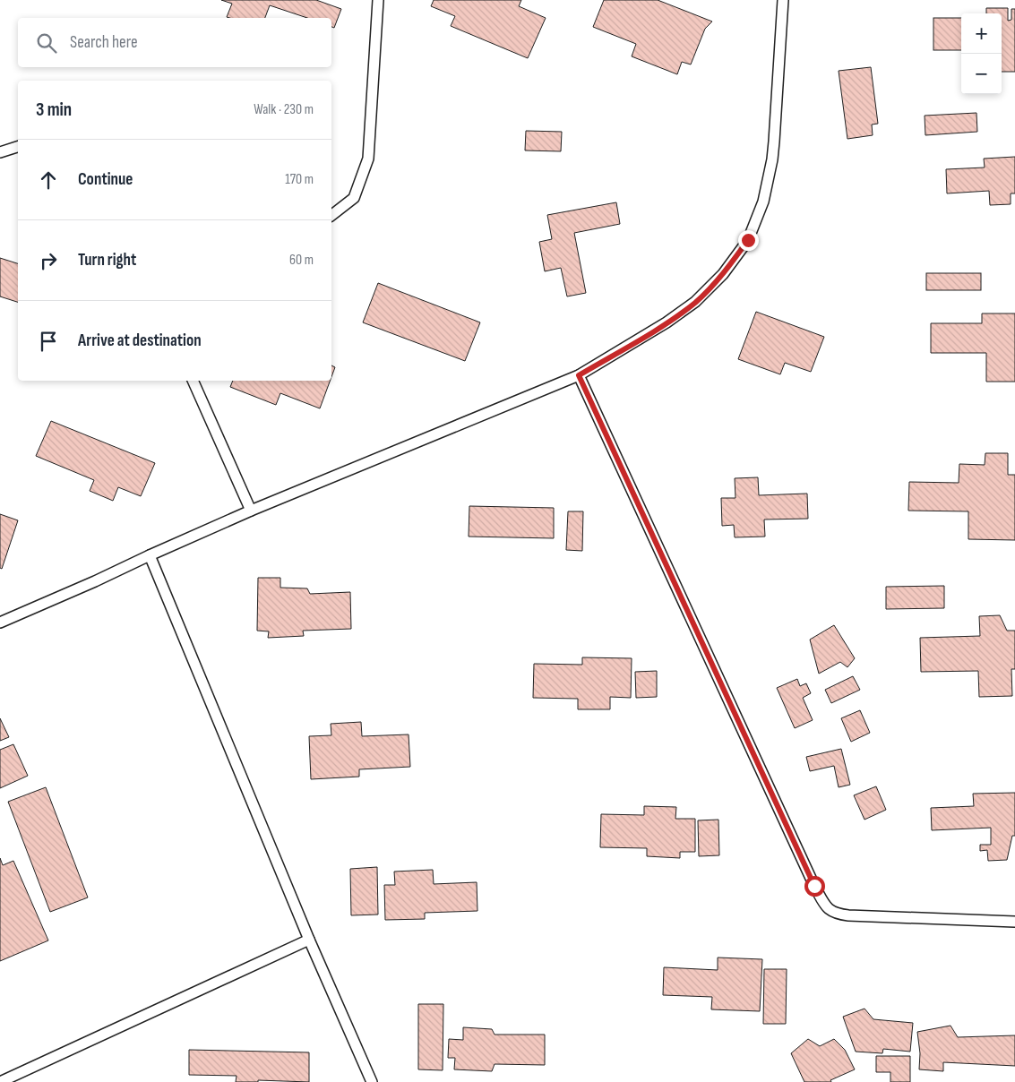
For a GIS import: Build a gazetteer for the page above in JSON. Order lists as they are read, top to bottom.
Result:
{
  "page": {
    "map_buttons": ["+", "−"],
    "search": "Search here",
    "heading": ["3 min", "Walk · 230 m"],
    "list": [
      ["Continue", "170 m"],
      ["Turn right", "60 m"],
      "Arrive at destination"
    ]
  }
}
